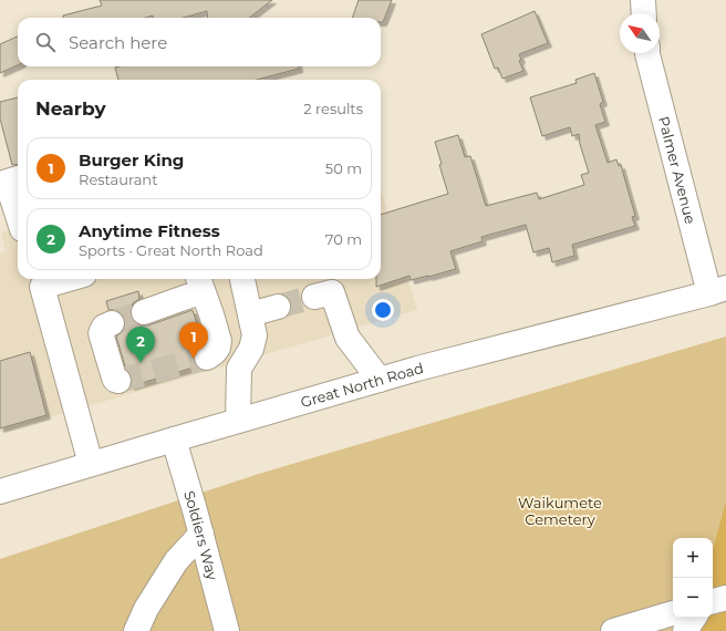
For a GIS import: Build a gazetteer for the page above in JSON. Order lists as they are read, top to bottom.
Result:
{
  "streets": {
    "main road": ["Palmer Avenue", "Great North Road", "Soldiers Way"]
  },
  "crossings": [
    ["Palmer Avenue", "Great North Road"],
    ["Great North Road", "Soldiers Way"]
  ],
  "parks": ["Waikumete Cemetery"],
  "north": "top left",
  "page": {
    "search": "Search here",
    "heading": ["Nearby", "2 results"],
    "list": [
      {
        "mark": "1",
        "name": "Burger King",
        "note": "Restaurant",
        "value": "50 m"
      },
      {
        "mark": "2",
        "name": "Anytime Fitness",
        "note": "Sports · Great North Road",
        "value": "70 m"
      }
    ],
    "pins": ["1", "2"],
    "map_buttons": ["+", "−"]
  }
}
